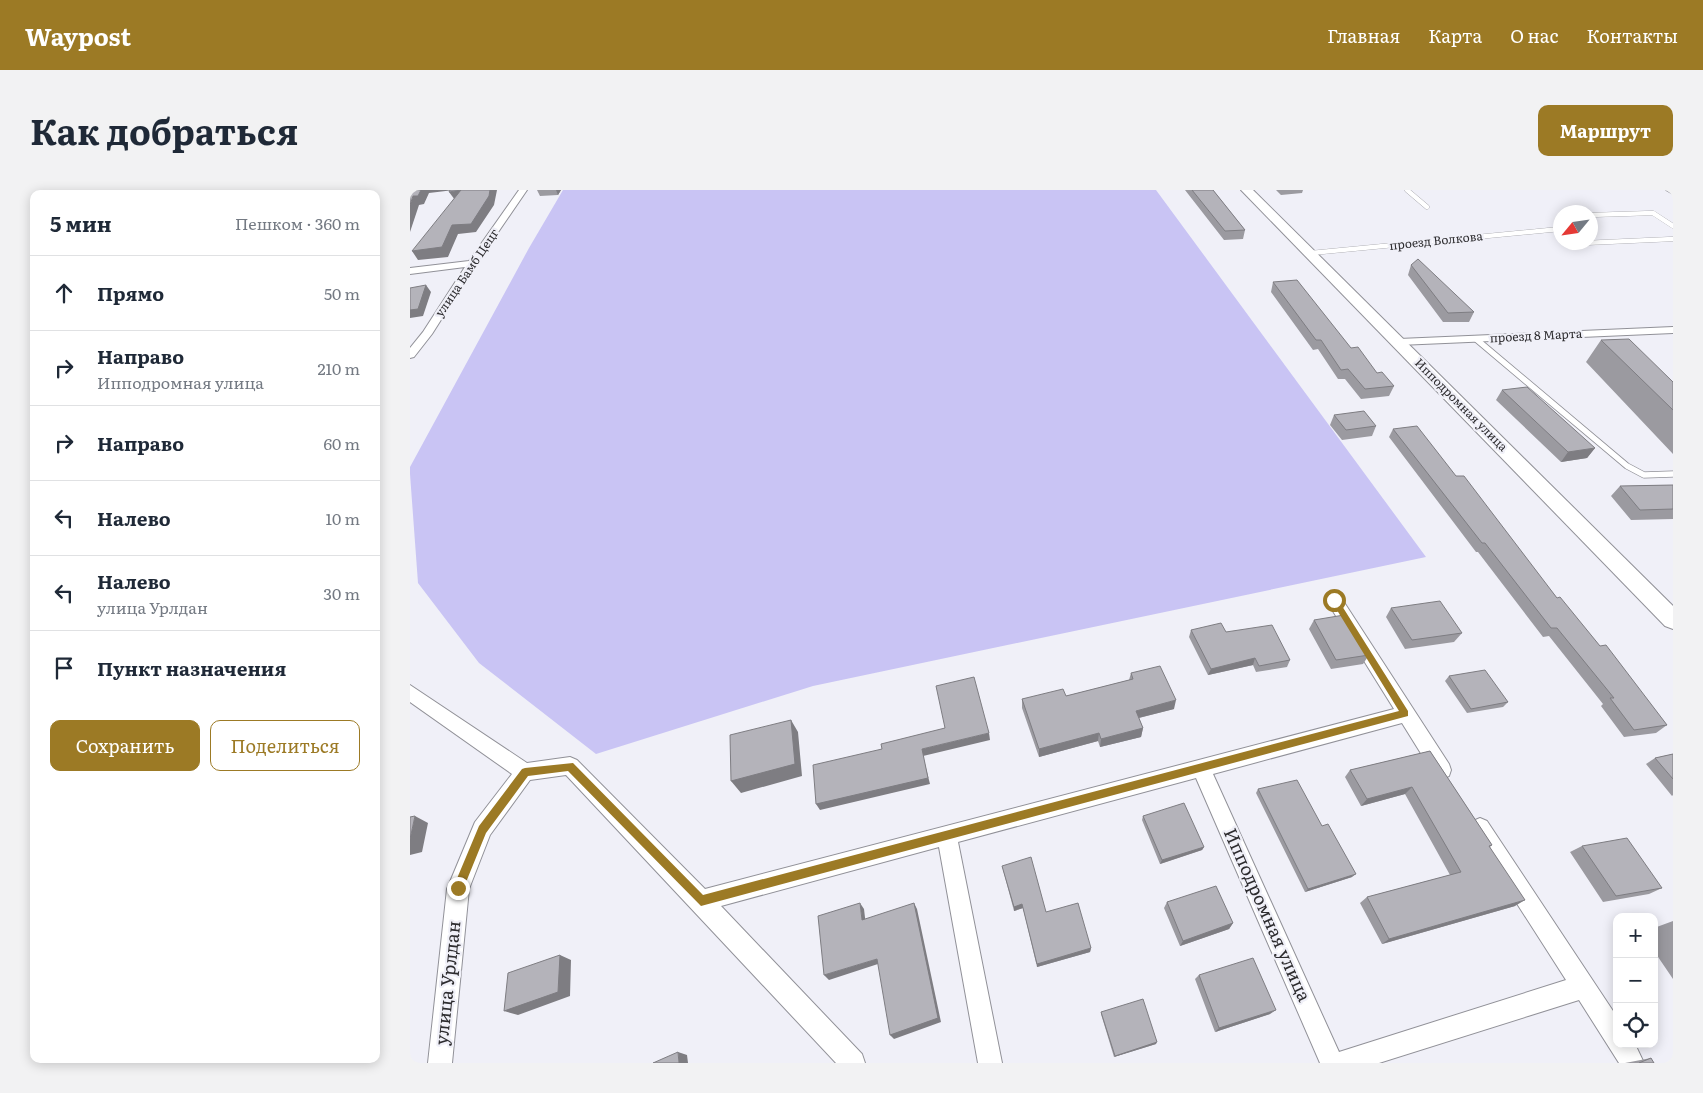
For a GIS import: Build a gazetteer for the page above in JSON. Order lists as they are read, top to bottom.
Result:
{
  "streets": {
    "main road": ["Ипподромная улица"],
    "street": ["улица Бамб Цецг", "проезд 8 Марта", "улица Урлдан"],
    "lane": ["проезд Волкова"]
  },
  "crossings": [
    ["проезд Волкова", "Ипподромная улица"],
    ["проезд 8 Марта", "Ипподромная улица"]
  ],
  "north": "bottom left",
  "page": {
    "header": "Waypost",
    "nav": [
      "Главная",
      "Карта",
      "О нас",
      "Контакты"
    ],
    "title": "Как добраться",
    "buttons": [
      "Маршрут",
      ["Сохранить", "Поделиться"]
    ],
    "heading": ["5 мин", "Пешком · 360 m"],
    "list": [
      ["Прямо", "50 m"],
      ["Направо", "Ипподромная улица", "210 m"],
      ["Направо", "60 m"],
      ["Налево", "10 m"],
      ["Налево", "улица Урлдан", "30 m"],
      "Пункт назначения"
    ],
    "map_buttons": ["+", "−"]
  }
}
